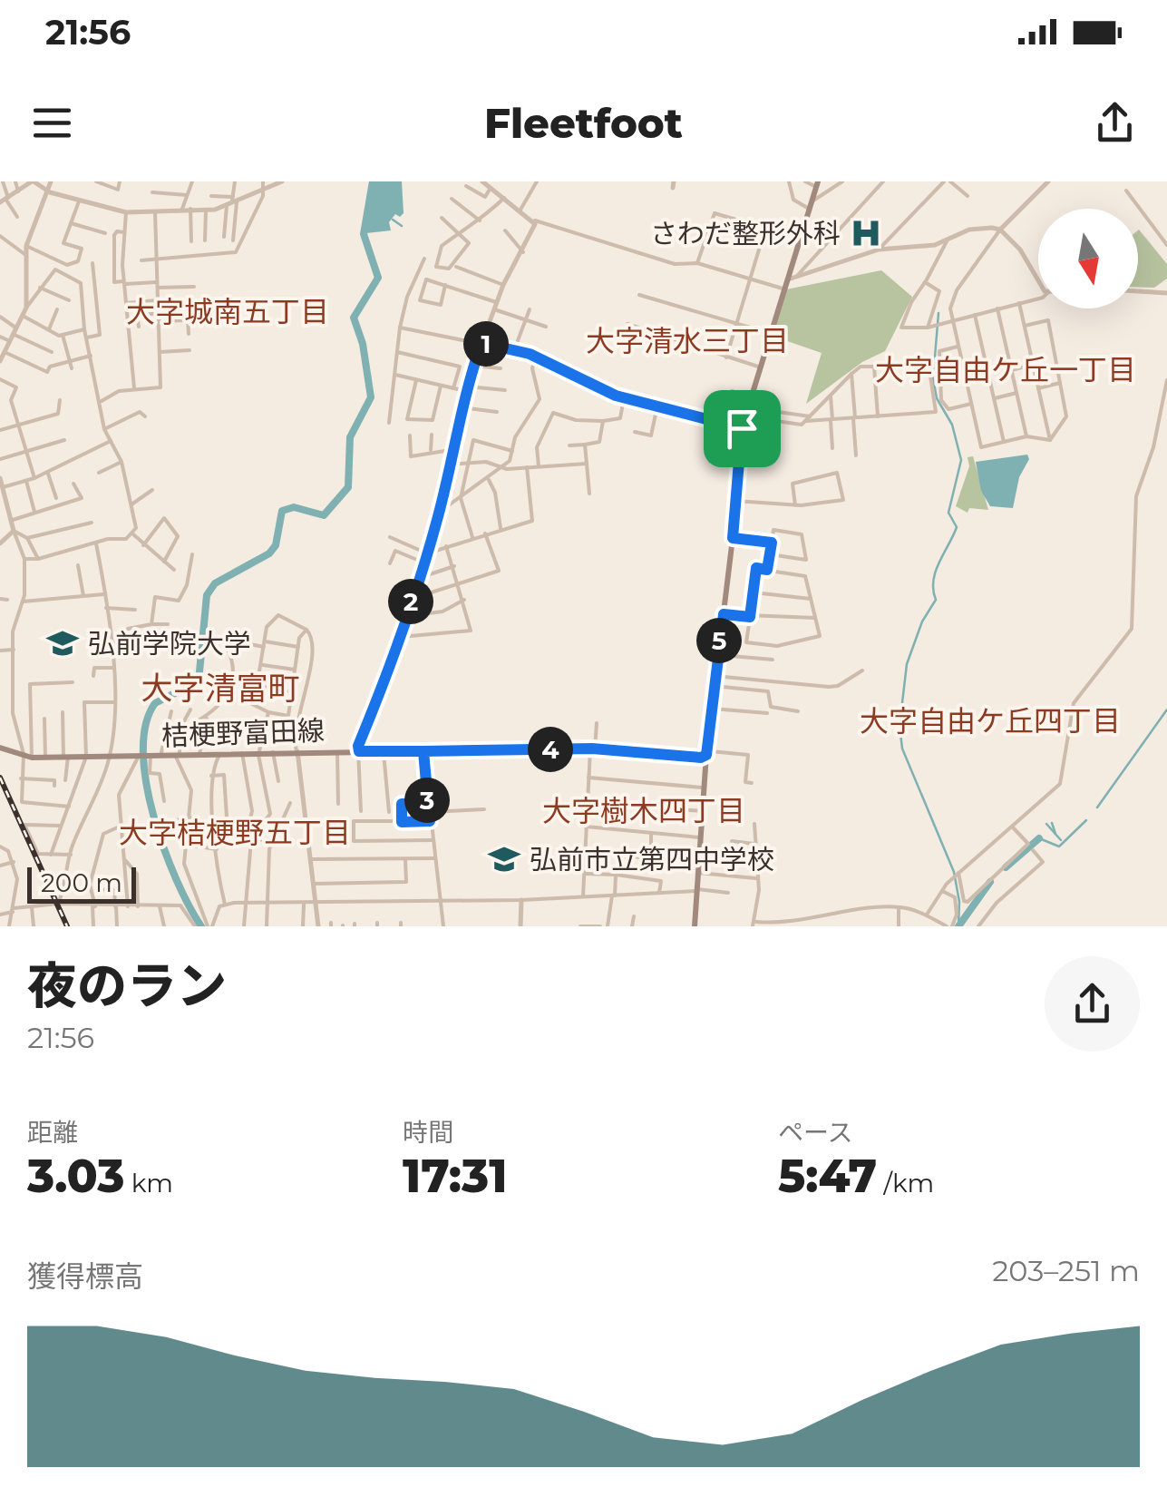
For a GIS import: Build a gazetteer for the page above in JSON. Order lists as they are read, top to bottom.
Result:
{
  "streets": {
    "main road": ["桔梗野富田線"]
  },
  "districts": [
    "大字城南五丁目",
    "大字清水三丁目",
    "大字自由ケ丘一丁目",
    "大字清富町",
    "大字自由ケ丘四丁目",
    "大字樹木四丁目",
    "大字桔梗野五丁目"
  ],
  "places": {
    "hospital": ["さわだ整形外科"],
    "school or university": ["弘前学院大学", "弘前市立第四中学校"]
  },
  "scale_bar": "200 m",
  "north": "bottom",
  "page": {
    "status": "21:56",
    "header": "Fleetfoot",
    "pins": [
      "1",
      "2",
      "5",
      "4",
      "3"
    ],
    "scale": "200 m",
    "heading": ["夜のラン", "21:56"],
    "stats": [
      ["距離", "3.03 km"],
      ["時間", "17:31"],
      ["ペース", "5:47 /km"]
    ],
    "chart": ["獲得標高", "203–251 m"]
  }
}
